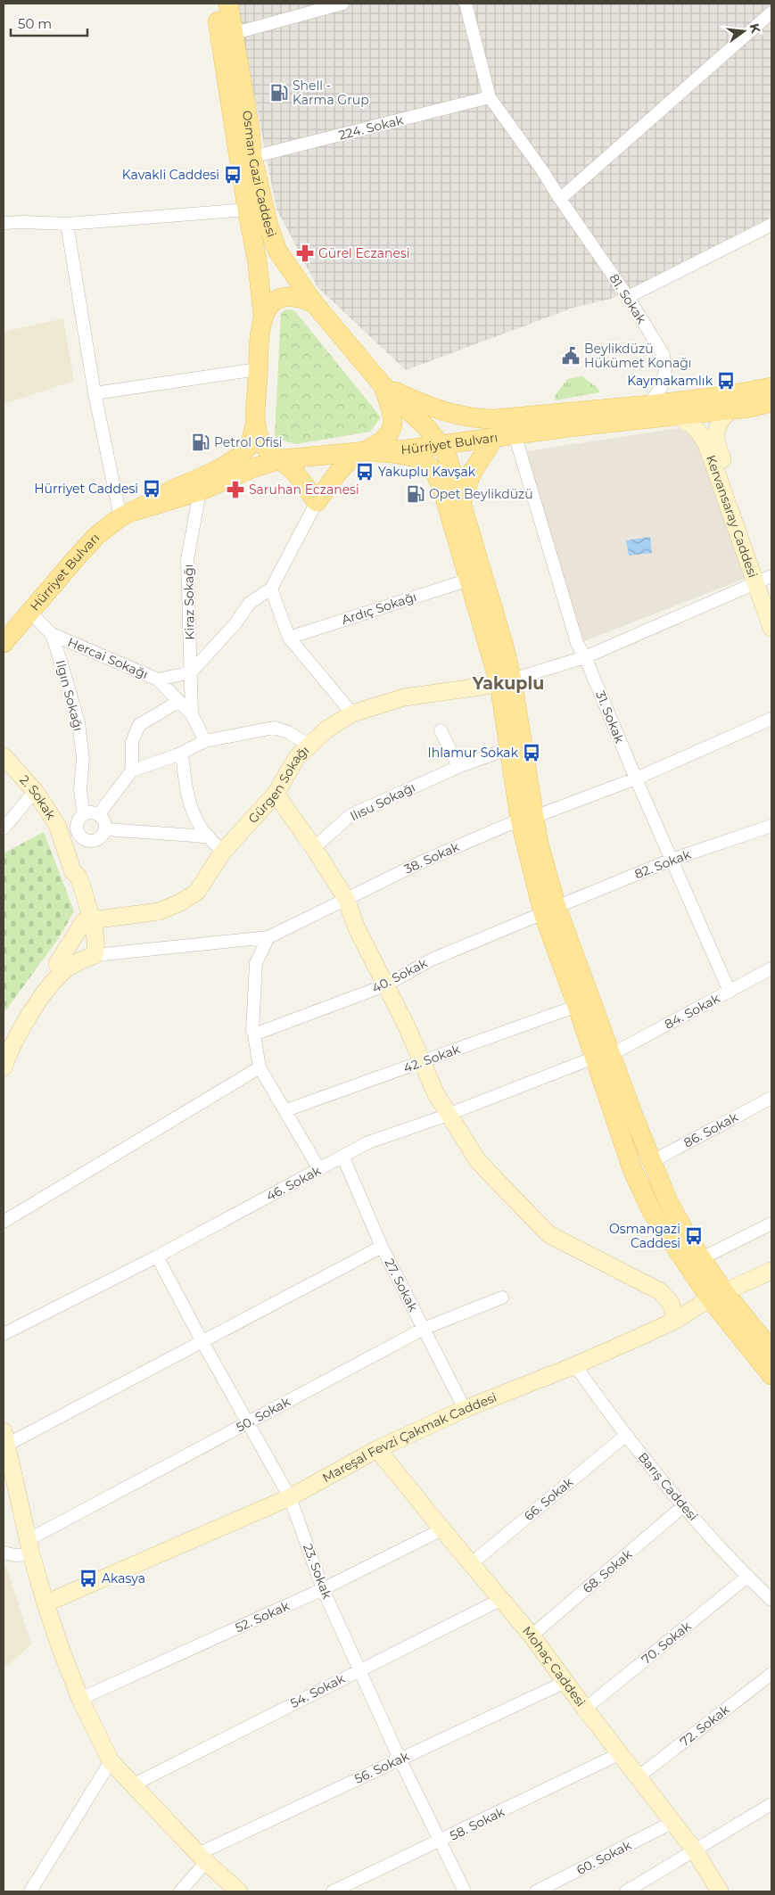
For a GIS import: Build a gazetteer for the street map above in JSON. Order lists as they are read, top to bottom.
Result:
{
  "streets": {
    "main road": ["Osman Gazi Caddesi", "Hürriyet Bulvarı"],
    "street": [
      "224. Sokak",
      "81. Sokak",
      "Kervansaray Caddesi",
      "Kiraz Sokağı",
      "Ardıç Sokağı",
      "Hercai Sokağı",
      "Ilgın Sokağı",
      "31. Sokak",
      "Gürgen Sokağı",
      "2. Sokak",
      "Ilısu Sokağı",
      "38. Sokak",
      "82. Sokak",
      "40. Sokak",
      "84. Sokak",
      "42. Sokak",
      "86. Sokak",
      "46. Sokak",
      "27. Sokak",
      "50. Sokak",
      "Mareşal Fevzi Çakmak Caddesi",
      "Barış Caddesi",
      "66. Sokak",
      "23. Sokak",
      "68. Sokak",
      "52. Sokak",
      "70. Sokak",
      "Mohaç Caddesi",
      "54. Sokak",
      "72. Sokak",
      "56. Sokak",
      "58. Sokak",
      "60. Sokak"
    ]
  },
  "crossings": [
    ["224. Sokak", "Osman Gazi Caddesi"],
    ["224. Sokak", "81. Sokak"],
    ["Osman Gazi Caddesi", "Hürriyet Bulvarı"],
    ["81. Sokak", "Hürriyet Bulvarı"],
    ["Hürriyet Bulvarı", "Kervansaray Caddesi"],
    ["Hürriyet Bulvarı", "Kiraz Sokağı"],
    ["Hürriyet Bulvarı", "Ilgın Sokağı"],
    ["Hürriyet Bulvarı", "31. Sokak"],
    ["Kiraz Sokağı", "Hercai Sokağı"],
    ["Hercai Sokağı", "Ilgın Sokağı"],
    ["Ilgın Sokağı", "2. Sokak"],
    ["31. Sokak", "38. Sokak"],
    ["31. Sokak", "82. Sokak"],
    ["31. Sokak", "84. Sokak"],
    ["82. Sokak", "40. Sokak"],
    ["84. Sokak", "46. Sokak"],
    ["46. Sokak", "27. Sokak"],
    ["46. Sokak", "23. Sokak"],
    ["27. Sokak", "50. Sokak"],
    ["27. Sokak", "Mareşal Fevzi Çakmak Caddesi"],
    ["50. Sokak", "23. Sokak"],
    ["Mareşal Fevzi Çakmak Caddesi", "Barış Caddesi"],
    ["Mareşal Fevzi Çakmak Caddesi", "23. Sokak"],
    ["Mareşal Fevzi Çakmak Caddesi", "Mohaç Caddesi"],
    ["Barış Caddesi", "66. Sokak"],
    ["Barış Caddesi", "68. Sokak"],
    ["Barış Caddesi", "70. Sokak"],
    ["66. Sokak", "Mohaç Caddesi"],
    ["23. Sokak", "52. Sokak"],
    ["23. Sokak", "54. Sokak"],
    ["23. Sokak", "56. Sokak"],
    ["23. Sokak", "58. Sokak"],
    ["68. Sokak", "Mohaç Caddesi"],
    ["52. Sokak", "Mohaç Caddesi"],
    ["70. Sokak", "Mohaç Caddesi"],
    ["Mohaç Caddesi", "54. Sokak"],
    ["Mohaç Caddesi", "72. Sokak"],
    ["Mohaç Caddesi", "56. Sokak"],
    ["Mohaç Caddesi", "58. Sokak"],
    ["Mohaç Caddesi", "60. Sokak"]
  ],
  "districts": ["Yakuplu"],
  "places": {
    "fuel station": ["Shell - Karma Grup", "Petrol Ofisi", "Opet Beylikdüzü"],
    "bus stop": [
      "Kavakli Caddesi",
      "Kaymakamlık",
      "Yakuplu Kavşak",
      "Hürriyet Caddesi",
      "Ihlamur Sokak",
      "Osmangazi Caddesi",
      "Akasya"
    ],
    "pharmacy": ["Gürel Eczanesi", "Saruhan Eczanesi"],
    "public building": ["Beylikdüzü Hükümet Konağı"]
  },
  "scale_bar": "50 m",
  "north": "right"
}
